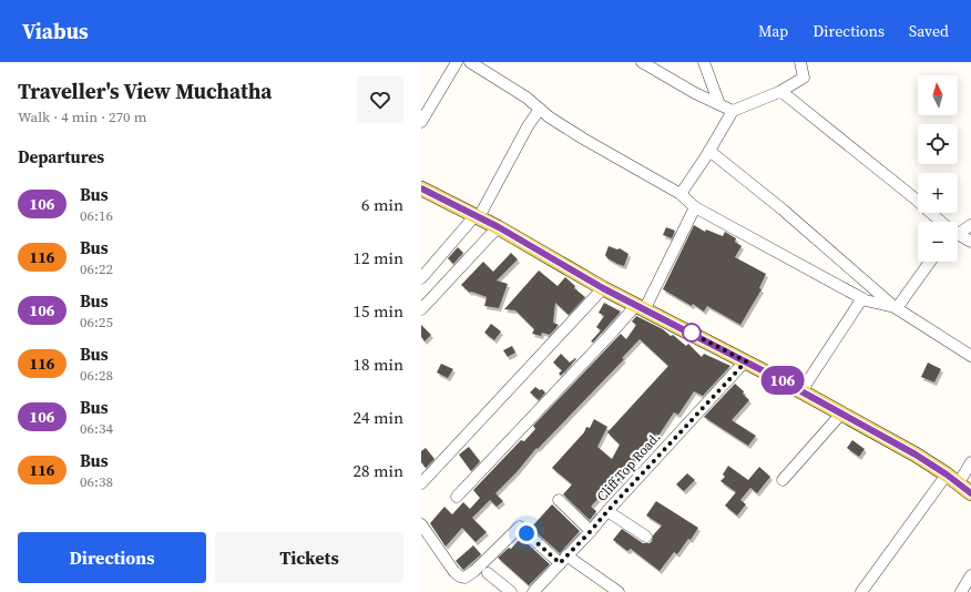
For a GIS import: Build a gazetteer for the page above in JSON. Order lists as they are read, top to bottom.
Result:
{
  "streets": {
    "street": ["Cliff Top Road."]
  },
  "lines": ["bus line 106"],
  "north": "top",
  "page": {
    "header": "Viabus",
    "nav": ["Map", "Directions", "Saved"],
    "heading": [
      ["Traveller's View Muchatha", "Walk · 4 min · 270 m"],
      "Departures"
    ],
    "on_map": "106",
    "map_buttons": ["+", "−"],
    "list": [
      {
        "mark": "106",
        "name": "Bus",
        "note": "06:16",
        "value": "6 min"
      },
      {
        "mark": "116",
        "name": "Bus",
        "note": "06:22",
        "value": "12 min"
      },
      {
        "mark": "106",
        "name": "Bus",
        "note": "06:25",
        "value": "15 min"
      },
      {
        "mark": "116",
        "name": "Bus",
        "note": "06:28",
        "value": "18 min"
      },
      {
        "mark": "106",
        "name": "Bus",
        "note": "06:34",
        "value": "24 min"
      },
      {
        "mark": "116",
        "name": "Bus",
        "note": "06:38",
        "value": "28 min"
      }
    ],
    "buttons": ["Directions", "Tickets"]
  }
}
